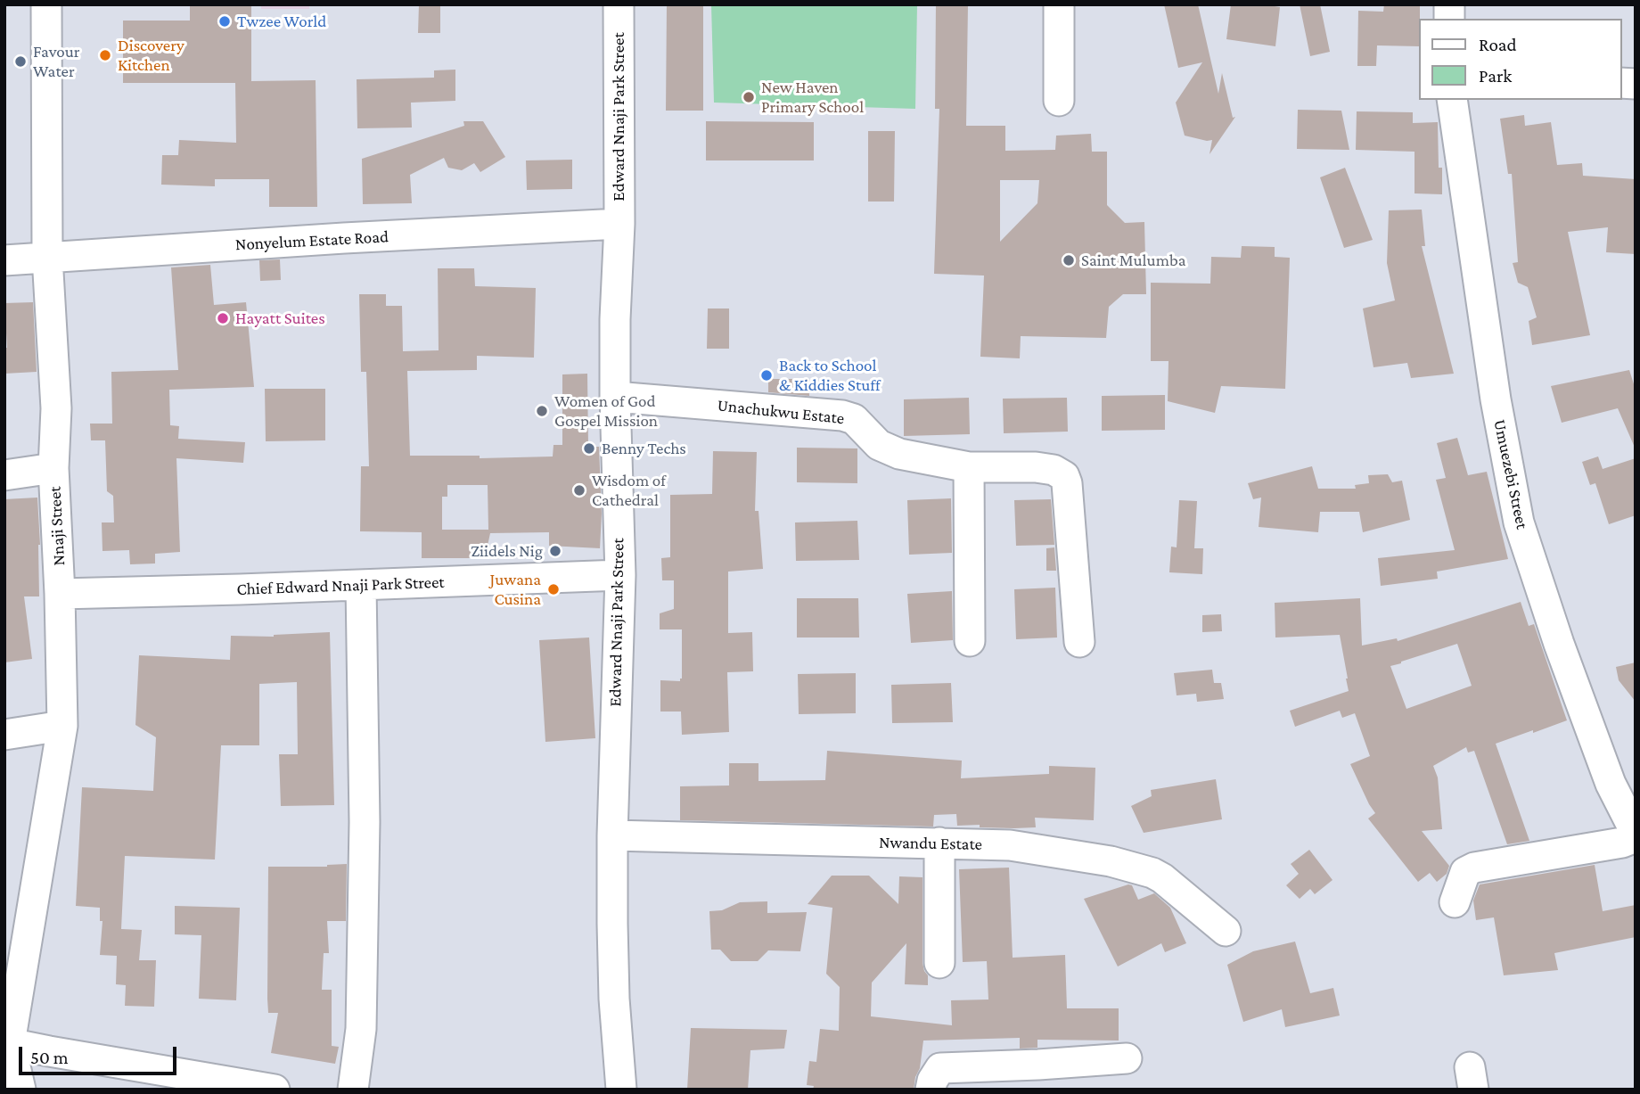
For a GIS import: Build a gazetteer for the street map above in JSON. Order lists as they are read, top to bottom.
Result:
{
  "streets": {
    "street": [
      "Edward Nnaji Park Street",
      "Nonyelum Estate Road",
      "Unachukwu Estate",
      "Umuezebi Street",
      "Nnaji Street",
      "Chief Edward Nnaji Park Street",
      "Nwandu Estate"
    ]
  },
  "crossings": [
    ["Edward Nnaji Park Street", "Nonyelum Estate Road"],
    ["Edward Nnaji Park Street", "Unachukwu Estate"],
    ["Edward Nnaji Park Street", "Chief Edward Nnaji Park Street"],
    ["Edward Nnaji Park Street", "Nwandu Estate"],
    ["Nonyelum Estate Road", "Nnaji Street"],
    ["Nnaji Street", "Chief Edward Nnaji Park Street"]
  ],
  "places": [
    "Twzee World",
    "Discovery Kitchen",
    "Favour Water",
    "New Haven Primary School",
    "Saint Mulumba",
    "Hayatt Suites",
    "Back to School & Kiddies Stuff",
    "Women of God Gospel Mission",
    "Benny Techs",
    "Wisdom of Cathedral",
    "Ziidels Nig",
    "Juwana Cusina"
  ],
  "legend": ["Road", "Park"],
  "scale_bar": "50 m"
}
